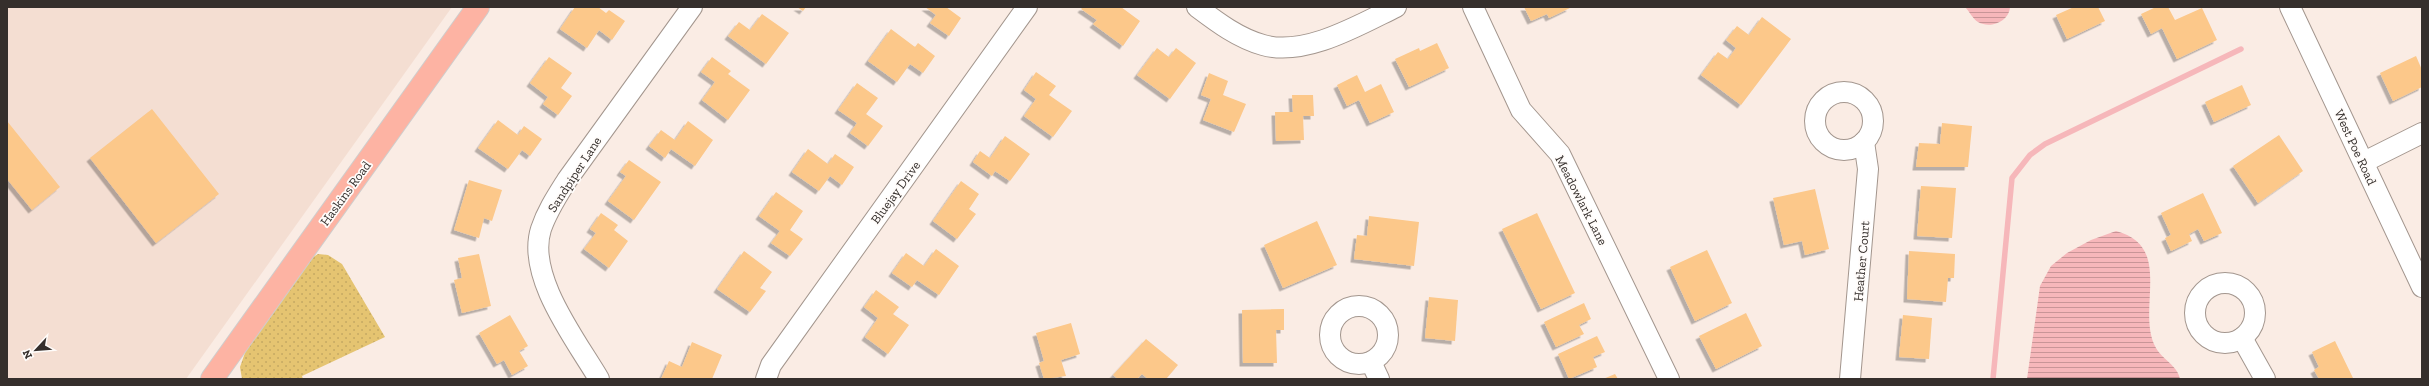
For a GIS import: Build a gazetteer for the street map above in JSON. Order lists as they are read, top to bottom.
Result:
{
  "streets": {
    "main road": ["Haskins Road"],
    "street": [
      "West Poe Road",
      "Sandpiper Lane",
      "Bluejay Drive",
      "Meadowlark Lane",
      "Heather Court"
    ]
  },
  "north": "bottom left"
}
